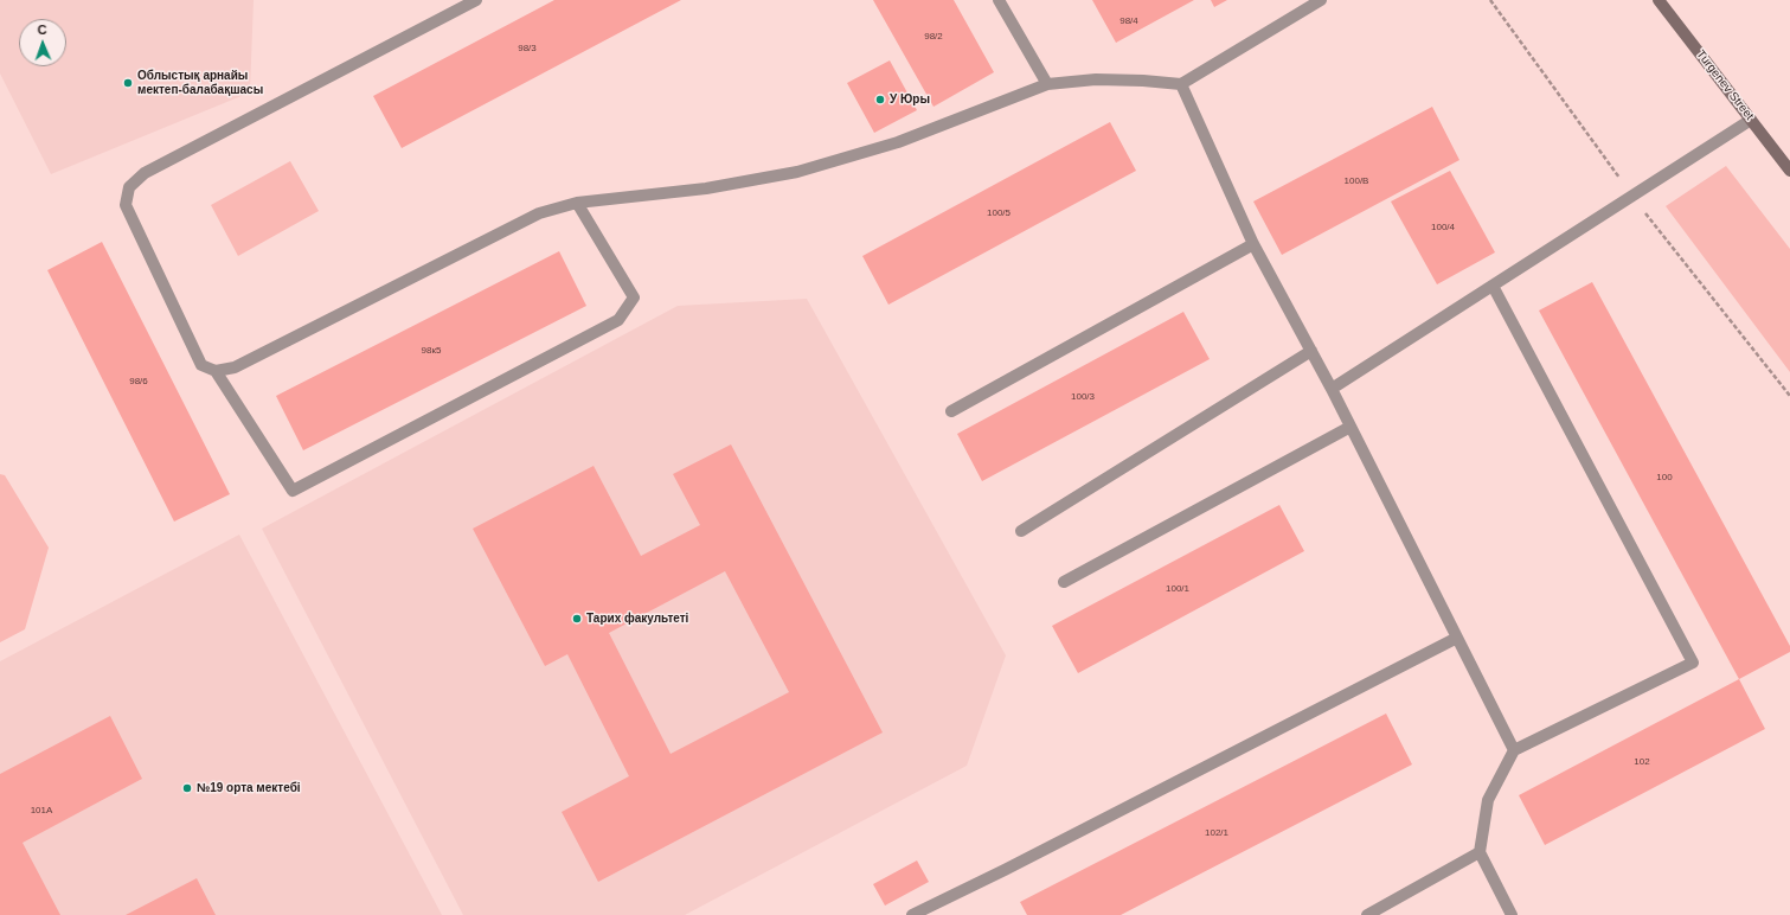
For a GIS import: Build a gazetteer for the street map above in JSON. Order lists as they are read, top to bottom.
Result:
{
  "streets": {
    "main road": ["Turgenev Street"]
  },
  "places": [
    "Облыстық арнайы мектеп-балабақшасы",
    "У Юры",
    "Тарих факультеті",
    "№19 орта мектебі"
  ],
  "house_numbers": [
    "98/4",
    "98/2",
    "98/3",
    "100/В",
    "100/5",
    "100/4",
    "98к5",
    "98/6",
    "100/3",
    "100",
    "100/1",
    "102",
    "101А",
    "102/1"
  ],
  "north": "top"
}
